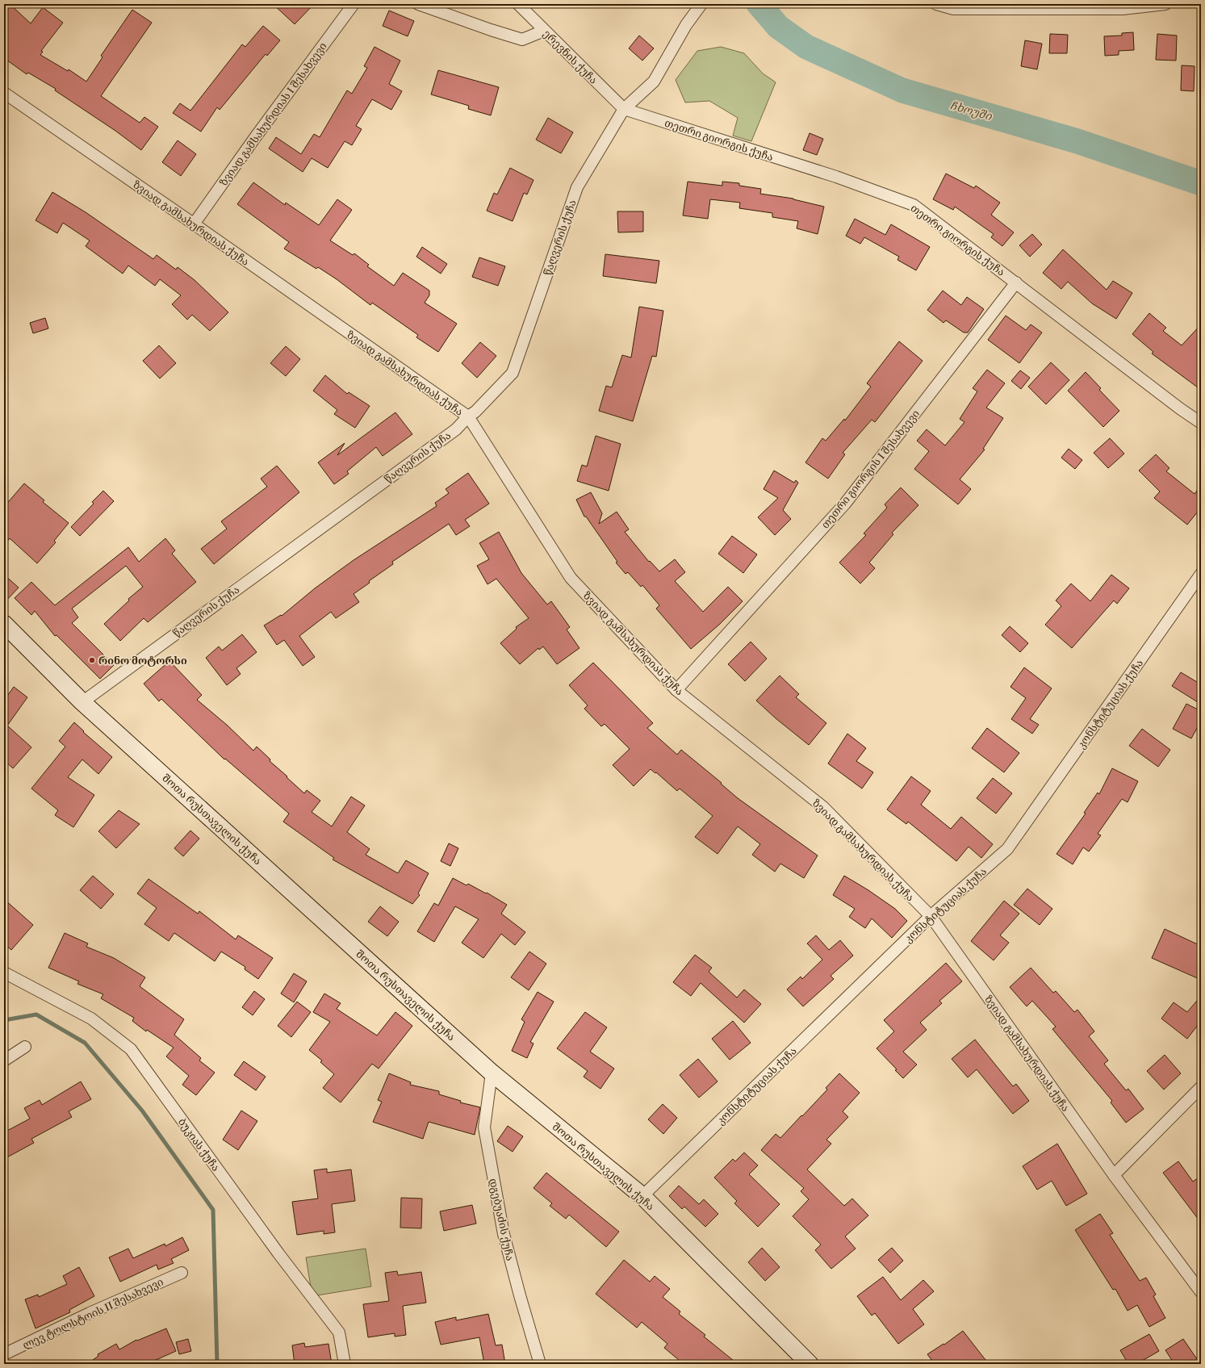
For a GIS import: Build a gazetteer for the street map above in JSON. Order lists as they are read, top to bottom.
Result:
{
  "streets": {
    "main road": ["შოთა რუსთაველის ქუჩა"],
    "street": [
      "ერევნის ქუჩა",
      "ზვიად გამსახურდიას I შესახვევი",
      "თეთრი გიორგის ქუჩა",
      "ზვიად გამსახურდიას ქუჩა",
      "წაღვერის ქუჩა",
      "თეთრი გიორგის I შესახვევი",
      "კონსტიტუციას ქუჩა",
      "ბუკიას ქუჩა",
      "დგებუაძის ქუჩა",
      "ლევ ტოლსტოის II შესახვევი"
    ]
  },
  "crossings": [
    ["ერევნის ქუჩა", "თეთრი გიორგის ქუჩა"],
    ["ერევნის ქუჩა", "წაღვერის ქუჩა"],
    ["ზვიად გამსახურდიას I შესახვევი", "ზვიად გამსახურდიას ქუჩა"],
    ["თეთრი გიორგის ქუჩა", "წაღვერის ქუჩა"],
    ["თეთრი გიორგის ქუჩა", "თეთრი გიორგის I შესახვევი"],
    ["ზვიად გამსახურდიას ქუჩა", "წაღვერის ქუჩა"],
    ["ზვიად გამსახურდიას ქუჩა", "თეთრი გიორგის I შესახვევი"],
    ["ზვიად გამსახურდიას ქუჩა", "კონსტიტუციას ქუჩა"],
    ["წაღვერის ქუჩა", "შოთა რუსთაველის ქუჩა"],
    ["კონსტიტუციას ქუჩა", "შოთა რუსთაველის ქუჩა"],
    ["შოთა რუსთაველის ქუჩა", "დგებუაძის ქუჩა"]
  ],
  "water": ["ჩხოუში"],
  "places": ["რინო მოტორსი"]
}
